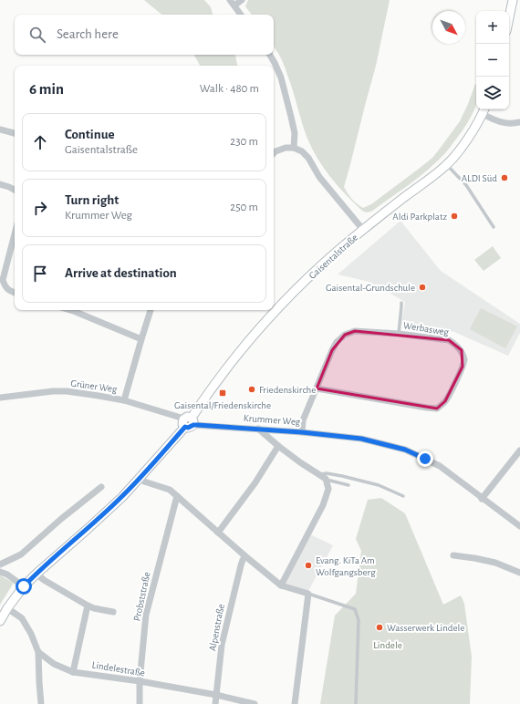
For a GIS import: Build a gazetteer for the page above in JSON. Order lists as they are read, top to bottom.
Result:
{
  "streets": {
    "main road": ["Gaisentalstraße"],
    "street": [
      "Werbasweg",
      "Grüner Weg",
      "Krummer Weg",
      "Probststraße",
      "Alpenstraße",
      "Lindelestraße"
    ]
  },
  "crossings": [
    ["Gaisentalstraße", "Grüner Weg"],
    ["Gaisentalstraße", "Krummer Weg"],
    ["Werbasweg", "Krummer Weg"],
    ["Grüner Weg", "Krummer Weg"],
    ["Probststraße", "Lindelestraße"],
    ["Alpenstraße", "Lindelestraße"]
  ],
  "parks": ["Lindele"],
  "places": {
    "other": [
      "ALDI Süd",
      "Aldi Parkplatz",
      "Gaisental-Grundschule",
      "Friedenskirche",
      "Evang. KiTa Am Wolfgangsberg",
      "Wasserwerk Lindele"
    ],
    "transit": ["Gaisental/Friedenskirche"]
  },
  "north": "bottom right",
  "page": {
    "map_buttons": ["+", "−"],
    "search": "Search here",
    "heading": ["6 min", "Walk · 480 m"],
    "list": [
      ["Continue", "Gaisentalstraße", "230 m"],
      ["Turn right", "Krummer Weg", "250 m"],
      "Arrive at destination"
    ]
  }
}
